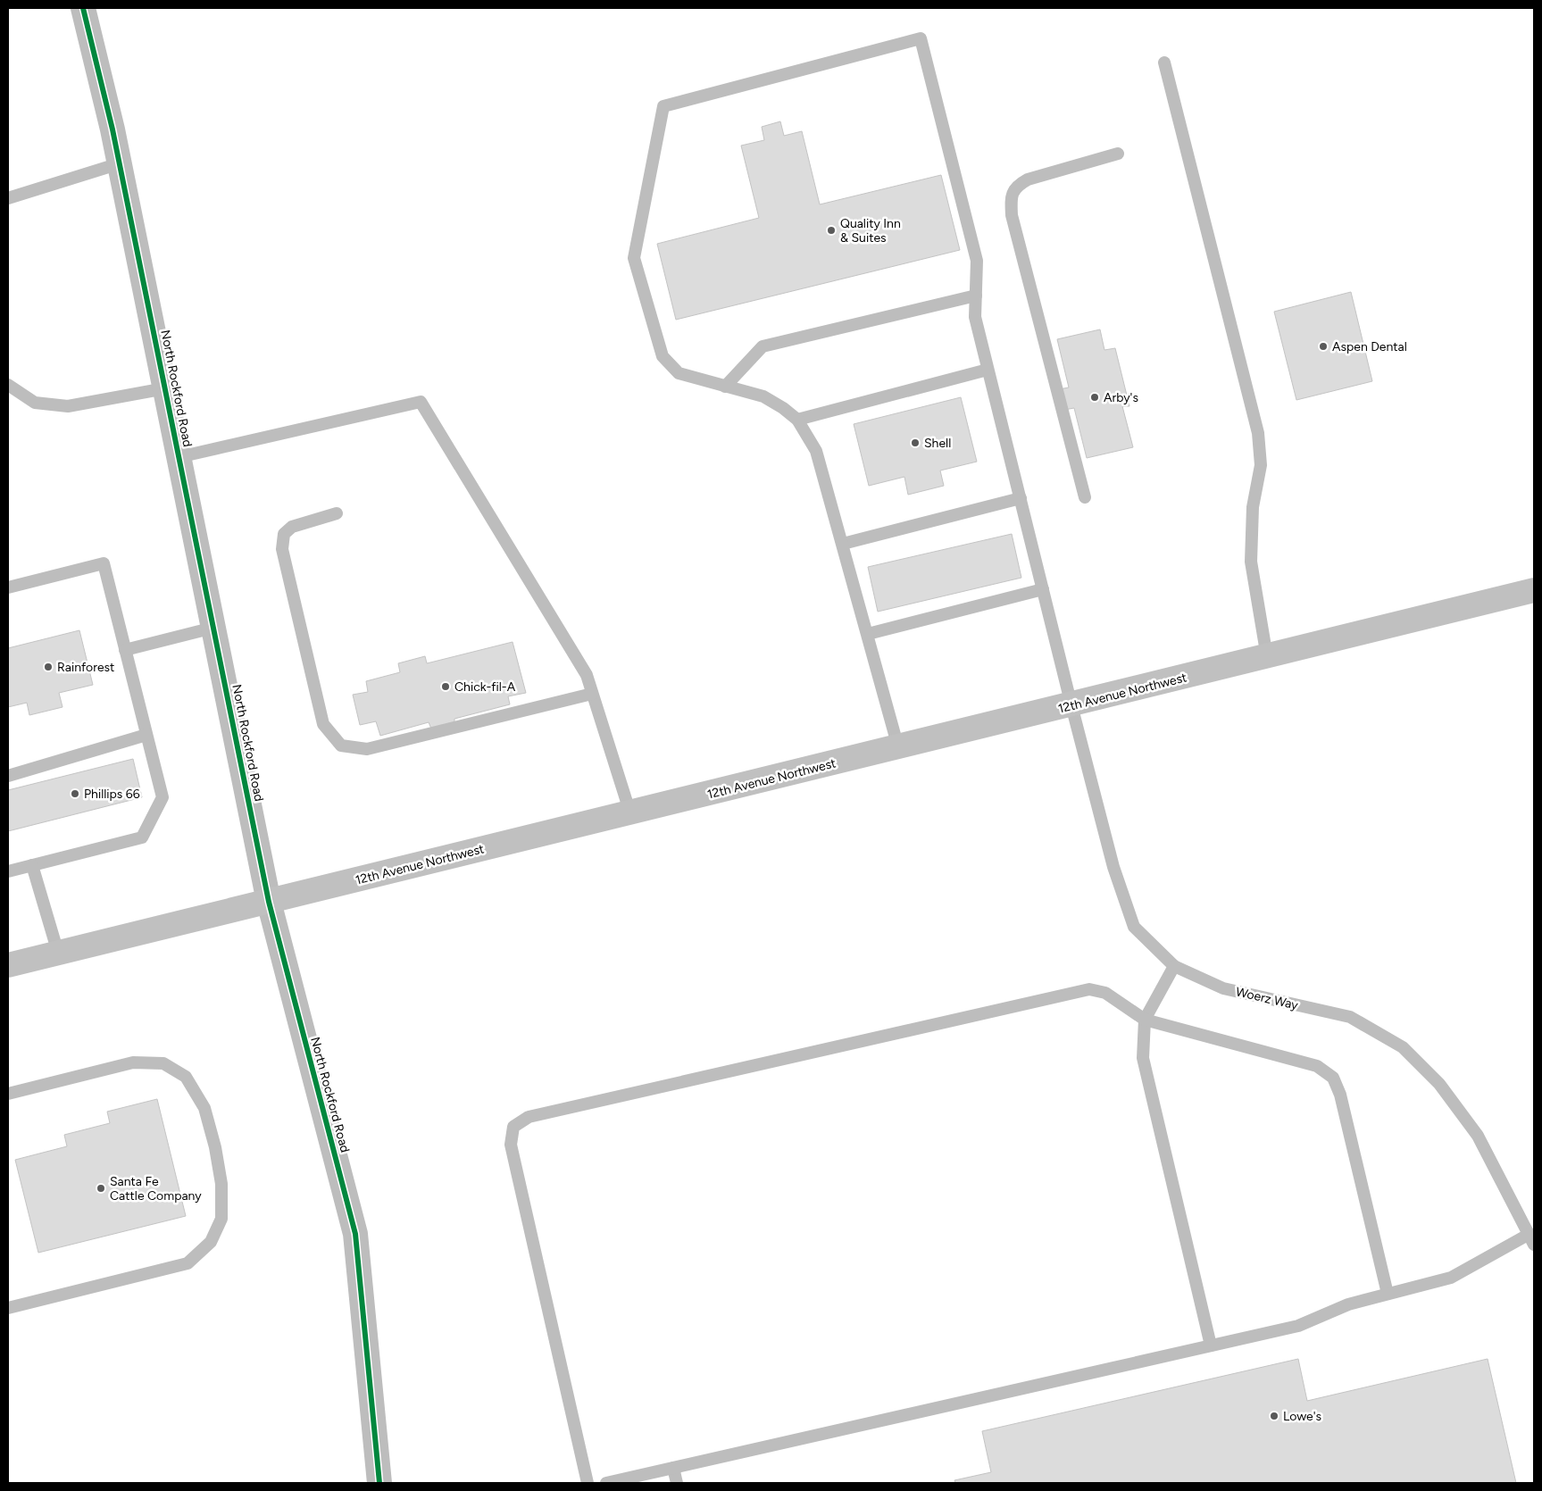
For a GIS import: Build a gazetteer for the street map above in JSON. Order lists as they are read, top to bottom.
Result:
{
  "streets": {
    "main road": ["12th Avenue Northwest"],
    "street": ["North Rockford Road"],
    "lane": ["Woerz Way"]
  },
  "crossings": [
    ["North Rockford Road", "12th Avenue Northwest"],
    ["12th Avenue Northwest", "Woerz Way"]
  ],
  "places": [
    "Quality Inn & Suites",
    "Aspen Dental",
    "Arby's",
    "Shell",
    "Rainforest",
    "Chick-fil-A",
    "Phillips 66",
    "Santa Fe Cattle Company",
    "Lowe's"
  ]
}
